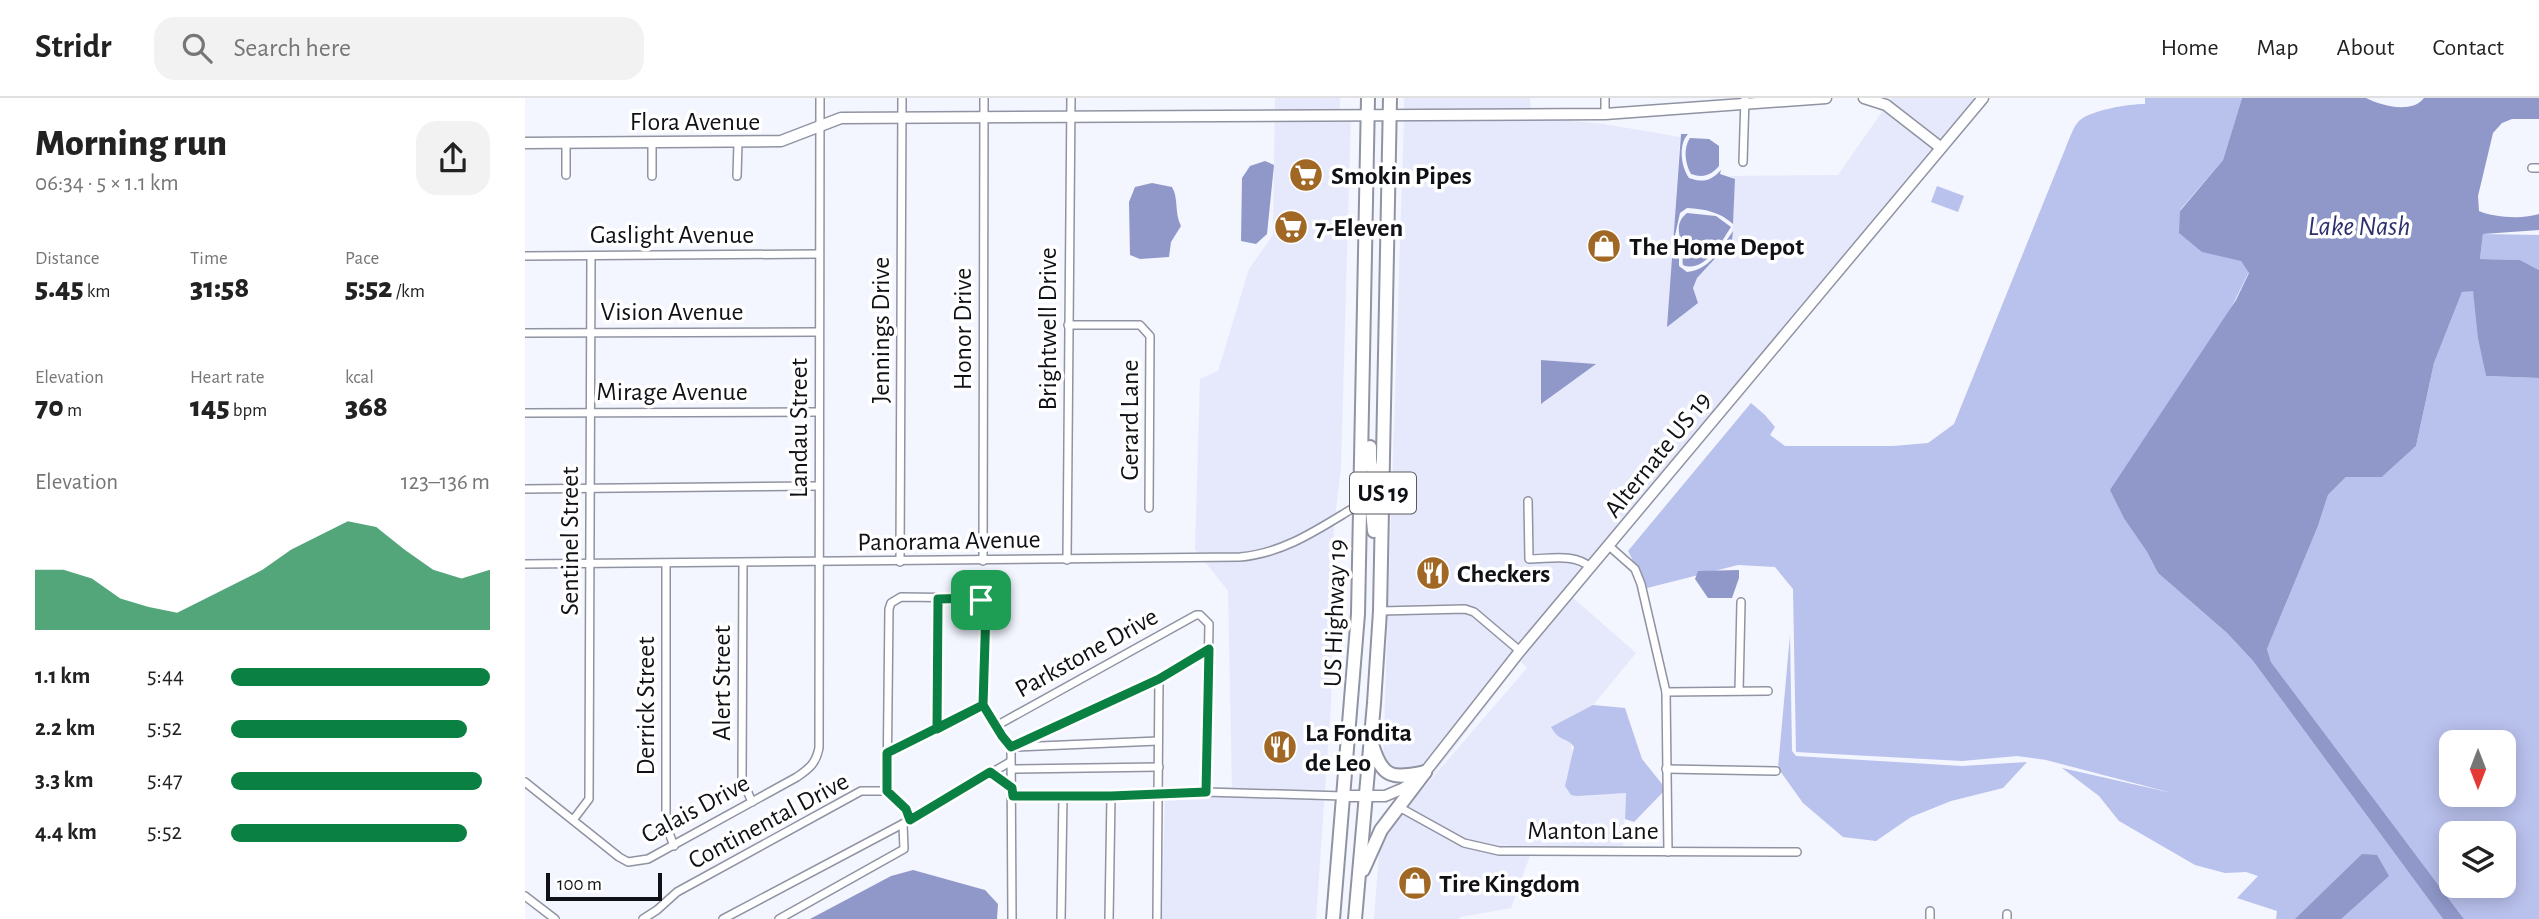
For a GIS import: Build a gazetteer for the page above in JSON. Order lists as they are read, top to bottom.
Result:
{
  "streets": {
    "highway": ["US 19", "US Highway 19"],
    "street": [
      "Flora Avenue",
      "Gaslight Avenue",
      "Vision Avenue",
      "Honor Drive",
      "Brightwell Drive",
      "Jennings Drive",
      "Mirage Avenue",
      "Gerard Lane",
      "Landau Street",
      "Alternate US 19",
      "Panorama Avenue",
      "Sentinel Street",
      "Parkstone Drive",
      "Alert Street",
      "Derrick Street",
      "Calais Drive",
      "Continental Drive",
      "Manton Lane"
    ]
  },
  "crossings": [
    ["Flora Avenue", "Honor Drive"],
    ["Flora Avenue", "Brightwell Drive"],
    ["Flora Avenue", "Jennings Drive"],
    ["Flora Avenue", "Landau Street"],
    ["Flora Avenue", "US Highway 19"],
    ["Gaslight Avenue", "Landau Street"],
    ["Gaslight Avenue", "Sentinel Street"],
    ["Vision Avenue", "Landau Street"],
    ["Vision Avenue", "Sentinel Street"],
    ["Honor Drive", "Panorama Avenue"],
    ["Brightwell Drive", "Gerard Lane"],
    ["Brightwell Drive", "Panorama Avenue"],
    ["Jennings Drive", "Panorama Avenue"],
    ["Mirage Avenue", "Landau Street"],
    ["Mirage Avenue", "Sentinel Street"],
    ["Landau Street", "Panorama Avenue"],
    ["Landau Street", "Calais Drive"],
    ["Alternate US 19", "US Highway 19"],
    ["Panorama Avenue", "Sentinel Street"],
    ["Panorama Avenue", "US Highway 19"],
    ["Panorama Avenue", "Alert Street"],
    ["Panorama Avenue", "Derrick Street"],
    ["Sentinel Street", "Calais Drive"],
    ["Alert Street", "Calais Drive"],
    ["Derrick Street", "Calais Drive"]
  ],
  "water": ["Lake Nash"],
  "places": {
    "supermarket": ["Smokin Pipes", "7-Eleven"],
    "shop": ["The Home Depot", "Tire Kingdom"],
    "restaurant": ["Checkers", "La Fondita de Leo"]
  },
  "scale_bar": "100 m",
  "north": "bottom",
  "page": {
    "header": "Stridr",
    "search": "Search here",
    "nav": [
      "Home",
      "Map",
      "About",
      "Contact"
    ],
    "heading": ["Morning run", "06:34 · 5 × 1.1 km"],
    "stats": [
      ["Distance", "5.45 km"],
      ["Time", "31:58"],
      ["Pace", "5:52 /km"],
      ["Elevation", "70 m"],
      ["Heart rate", "145 bpm"],
      ["kcal", "368"]
    ],
    "chart": ["Elevation", "123–136 m"],
    "list": [
      {
        "name": "1.1 km",
        "note": "5:44"
      },
      {
        "name": "2.2 km",
        "note": "5:52"
      },
      {
        "name": "3.3 km",
        "note": "5:47"
      },
      {
        "name": "4.4 km",
        "note": "5:52"
      }
    ],
    "scale": "100 m"
  }
}
